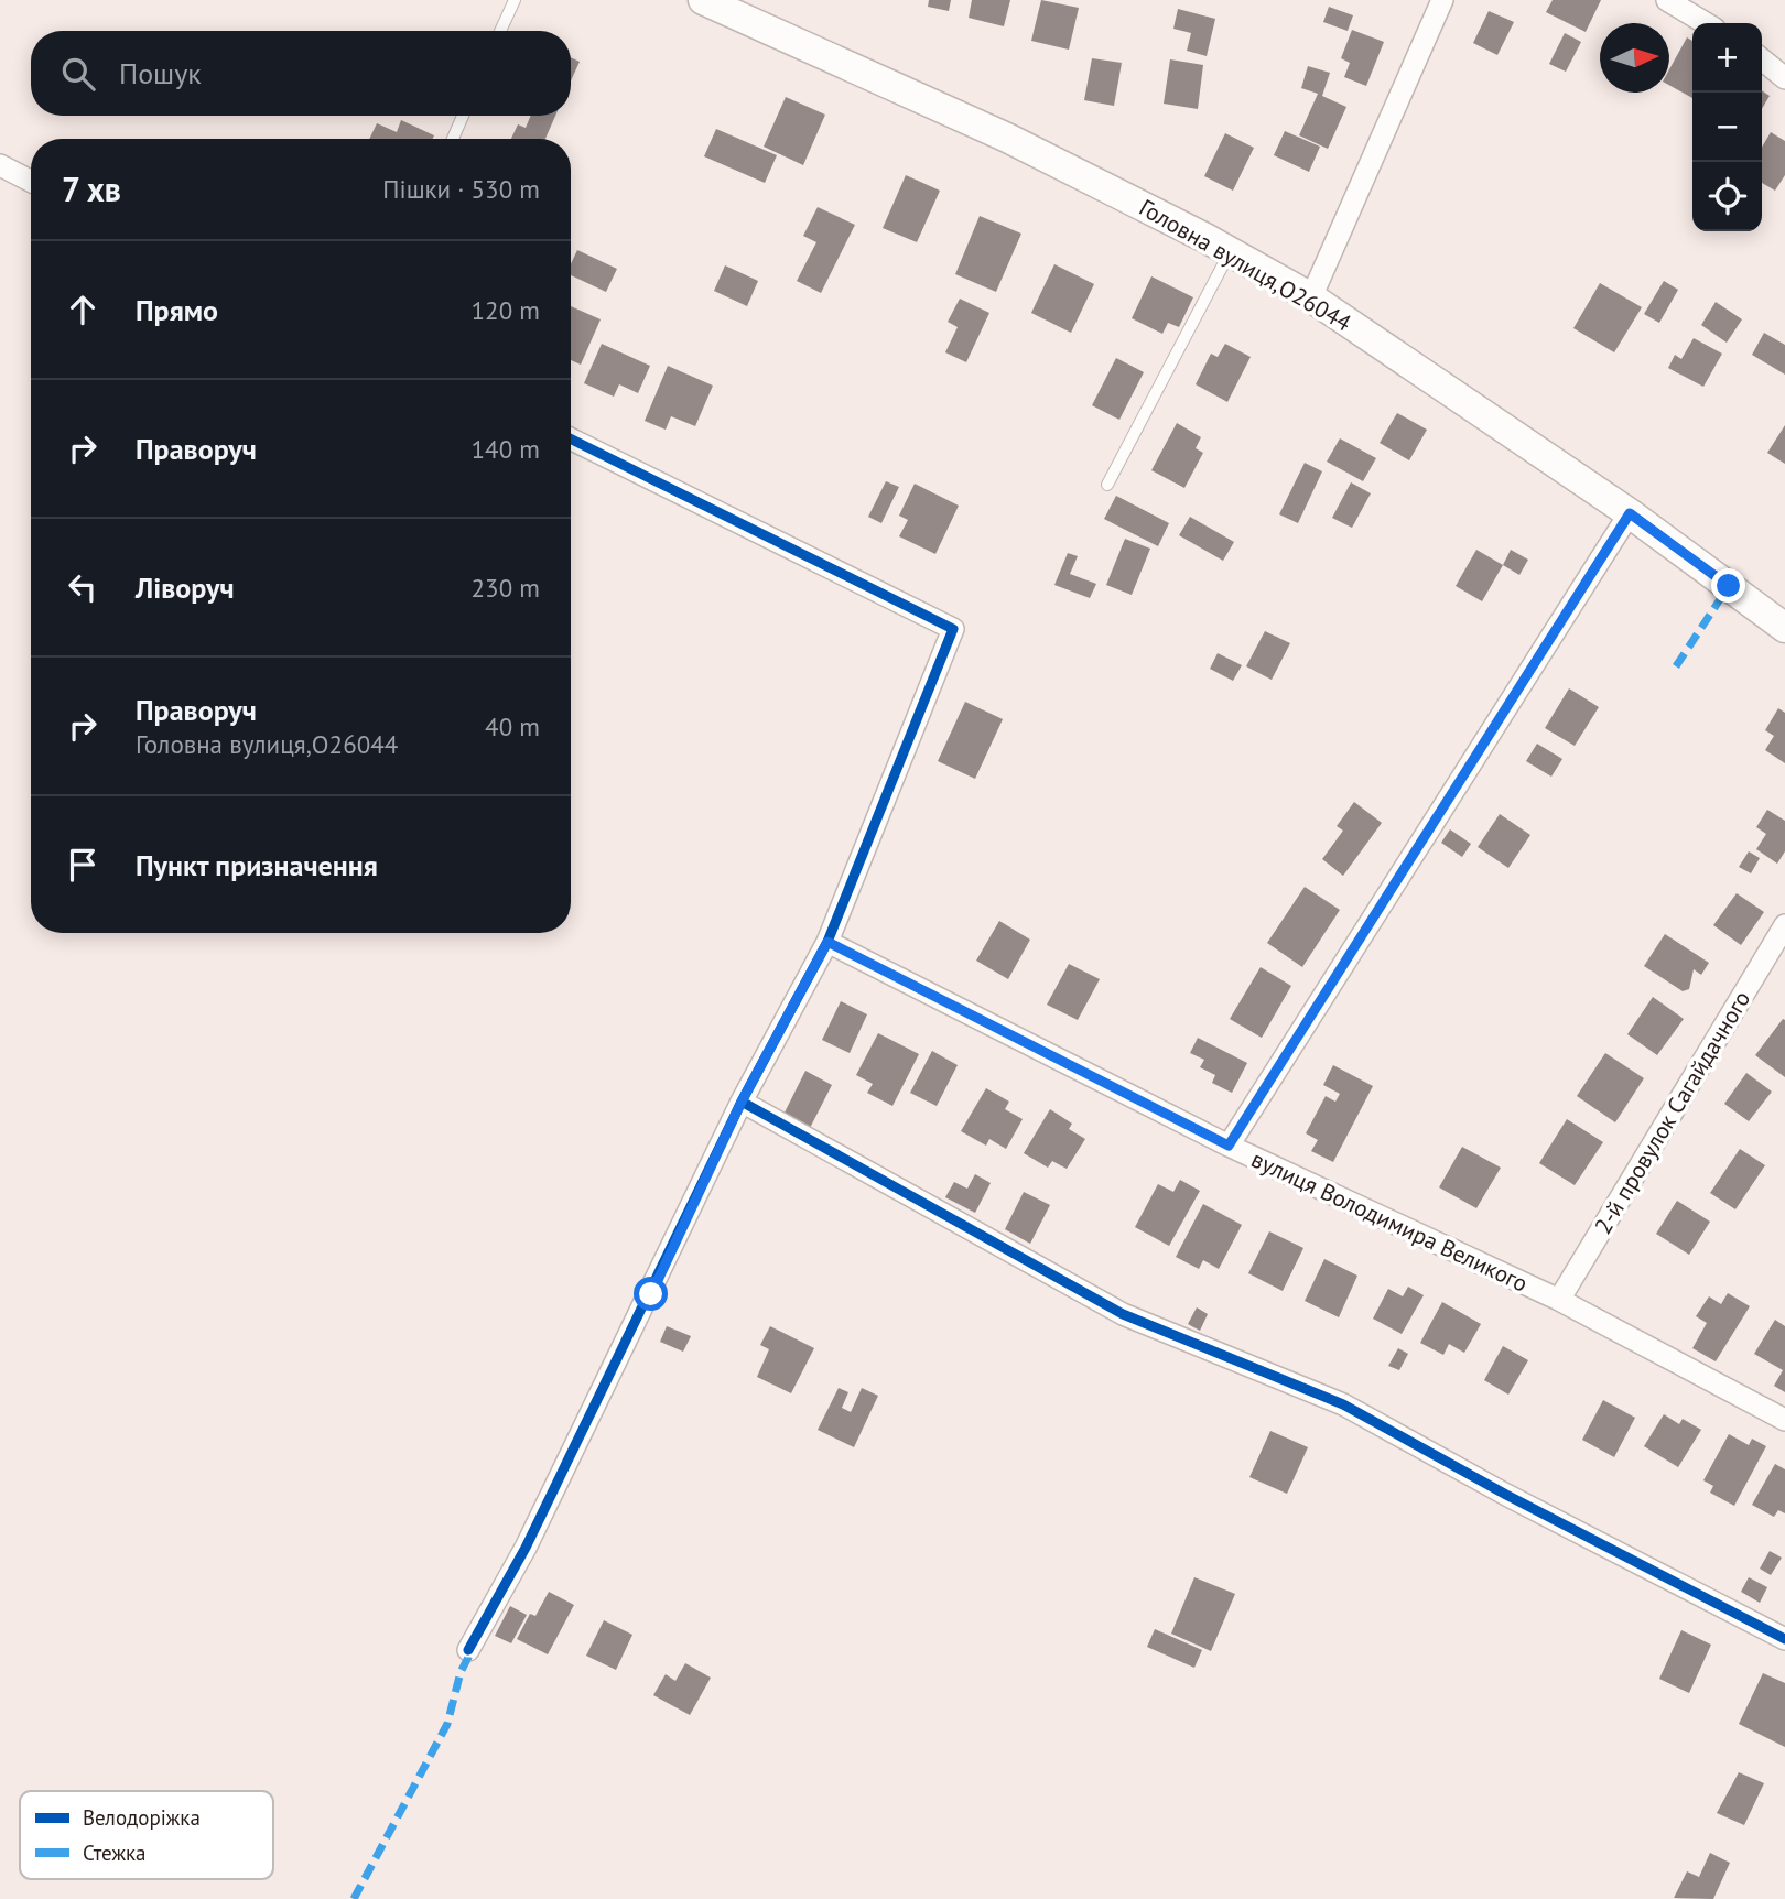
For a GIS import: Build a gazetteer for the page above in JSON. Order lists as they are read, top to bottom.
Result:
{
  "streets": {
    "main road": ["Головна вулиця,О26044"],
    "street": ["2-й провулок Сагайдачного", "вулиця Володимира Великого"]
  },
  "crossings": [
    ["2-й провулок Сагайдачного", "вулиця Володимира Великого"]
  ],
  "legend": ["Велодоріжка", "Стежка"],
  "north": "right",
  "page": {
    "map_buttons": ["+", "−"],
    "search": "Пошук",
    "heading": ["7 хв", "Пішки · 530 m"],
    "list": [
      ["Прямо", "120 m"],
      ["Праворуч", "140 m"],
      ["Ліворуч", "230 m"],
      ["Праворуч", "Головна вулиця,О26044", "40 m"],
      "Пункт призначення"
    ]
  }
}
